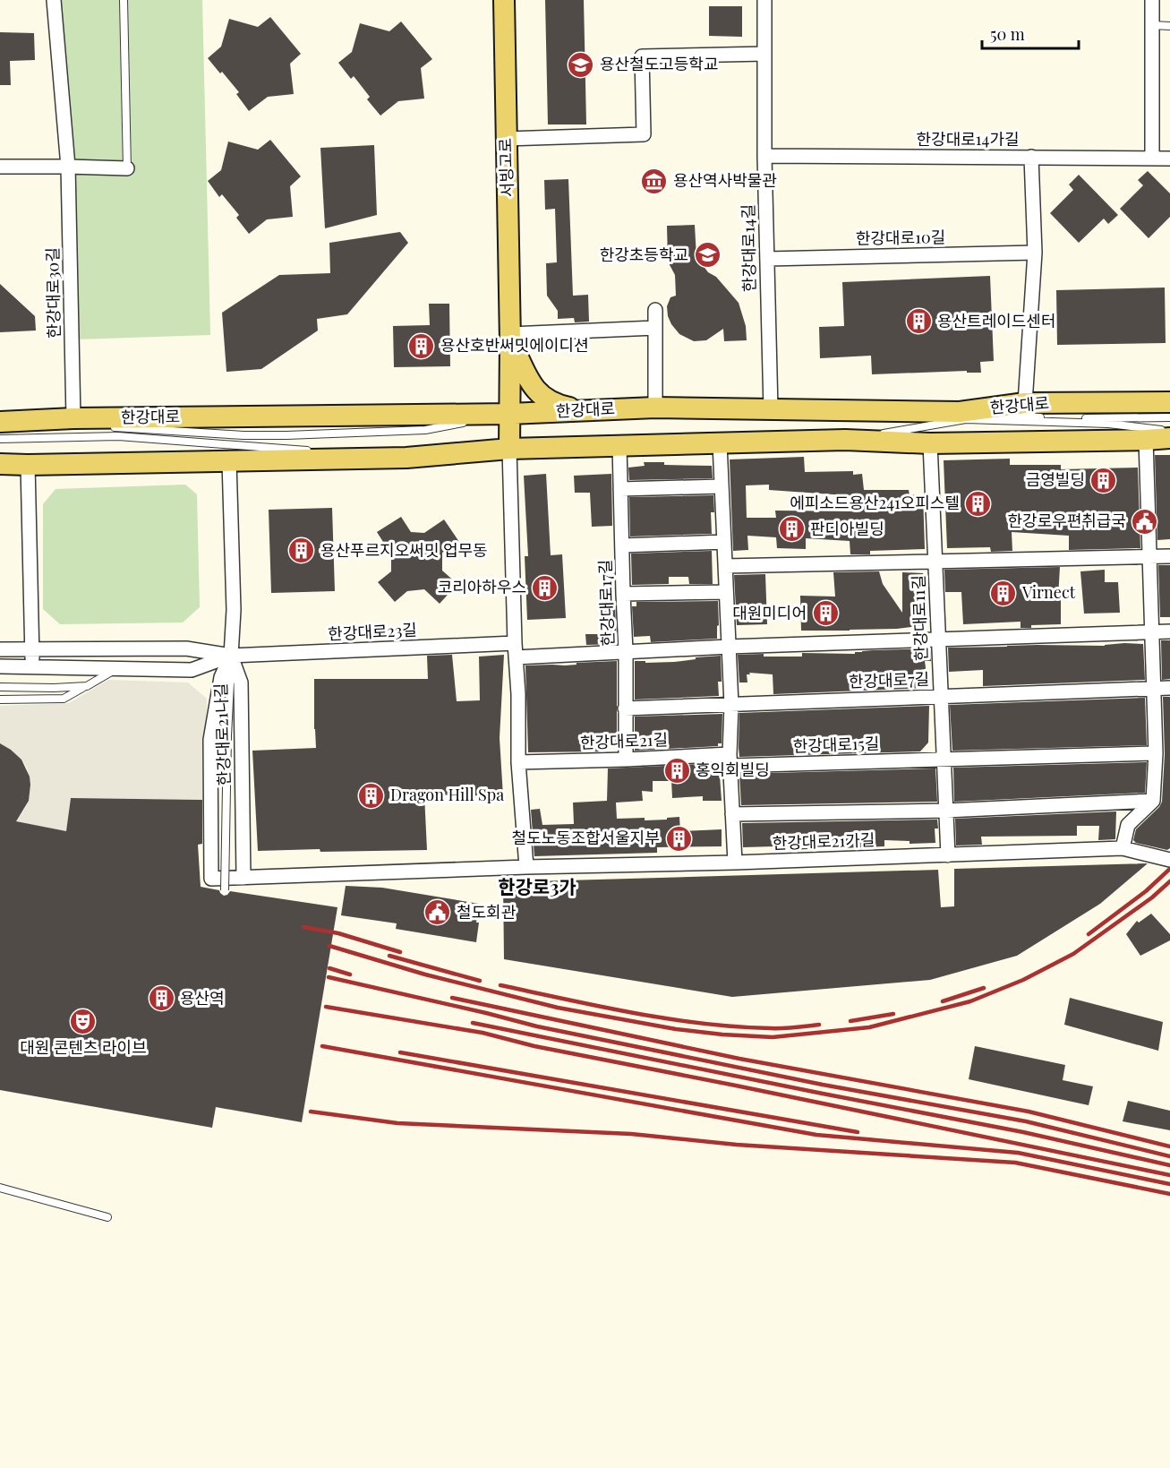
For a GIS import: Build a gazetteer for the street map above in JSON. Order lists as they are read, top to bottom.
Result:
{
  "streets": {
    "main road": ["서빙고로", "한강대로"],
    "street": [
      "한강대로14가길",
      "한강대로10길",
      "한강대로14길",
      "한강대로30길",
      "한강대로17길",
      "한강대로11길",
      "한강대로23길",
      "한강대로7길",
      "한강대로21나길",
      "한강대로21길",
      "한강대로15길",
      "한강대로21가길"
    ]
  },
  "crossings": [
    ["한강대로14가길", "한강대로14길"],
    ["서빙고로", "한강대로"],
    ["한강대로10길", "한강대로14길"],
    ["한강대로14길", "한강대로"],
    ["한강대로30길", "한강대로"],
    ["한강대로", "한강대로17길"],
    ["한강대로", "한강대로11길"],
    ["한강대로17길", "한강대로7길"],
    ["한강대로17길", "한강대로21길"],
    ["한강대로11길", "한강대로7길"],
    ["한강대로11길", "한강대로15길"],
    ["한강대로11길", "한강대로21가길"],
    ["한강대로23길", "한강대로21나길"],
    ["한강대로21나길", "한강대로21가길"],
    ["한강대로21길", "한강대로15길"]
  ],
  "districts": ["한강로3가"],
  "places": {
    "school or university": ["용산철도고등학교", "한강초등학교"],
    "museum": ["용산역사박물관"],
    "building": [
      "용산트레이드센터",
      "용산호반써밋에이디션",
      "금영빌딩",
      "에피소드용산241오피스텔",
      "판디아빌딩",
      "용산푸르지오써밋 업무동",
      "코리아하우스",
      "Virnect",
      "대원미디어",
      "홍익회빌딩",
      "Dragon Hill Spa",
      "철도노동조합서울지부",
      "용산역"
    ],
    "public building": ["한강로우편취급국", "철도회관"],
    "theatre": ["대원 콘텐츠 라이브"]
  },
  "scale_bar": "50 m"
}
